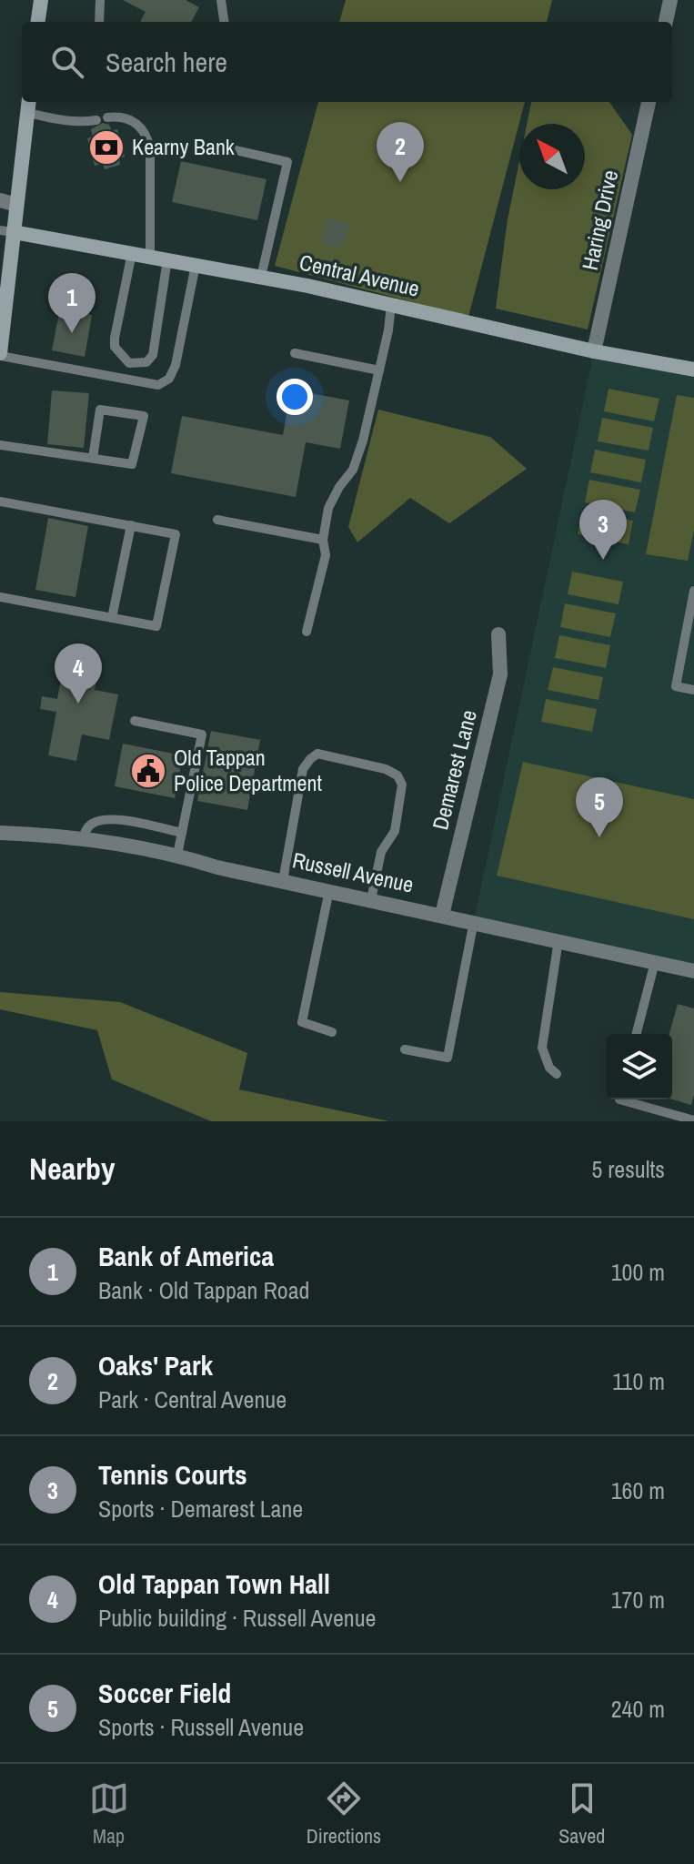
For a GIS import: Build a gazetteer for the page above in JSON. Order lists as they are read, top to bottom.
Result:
{
  "streets": {
    "street": [
      "Haring Drive",
      "Central Avenue",
      "Demarest Lane",
      "Russell Avenue"
    ]
  },
  "crossings": [
    ["Haring Drive", "Central Avenue"],
    ["Demarest Lane", "Russell Avenue"]
  ],
  "places": {
    "bank": ["Kearny Bank"],
    "public building": ["Old Tappan Police Department"]
  },
  "north": "top left",
  "page": {
    "search": "Search here",
    "pins": [
      "2",
      "1",
      "3",
      "4",
      "5"
    ],
    "heading": ["Nearby", "5 results"],
    "list": [
      {
        "mark": "1",
        "name": "Bank of America",
        "note": "Bank · Old Tappan Road",
        "value": "100 m"
      },
      {
        "mark": "2",
        "name": "Oaks' Park",
        "note": "Park · Central Avenue",
        "value": "110 m"
      },
      {
        "mark": "3",
        "name": "Tennis Courts",
        "note": "Sports · Demarest Lane",
        "value": "160 m"
      },
      {
        "mark": "4",
        "name": "Old Tappan Town Hall",
        "note": "Public building · Russell Avenue",
        "value": "170 m"
      },
      {
        "mark": "5",
        "name": "Soccer Field",
        "note": "Sports · Russell Avenue",
        "value": "240 m"
      }
    ],
    "nav": ["Map", "Directions", "Saved"]
  }
}
